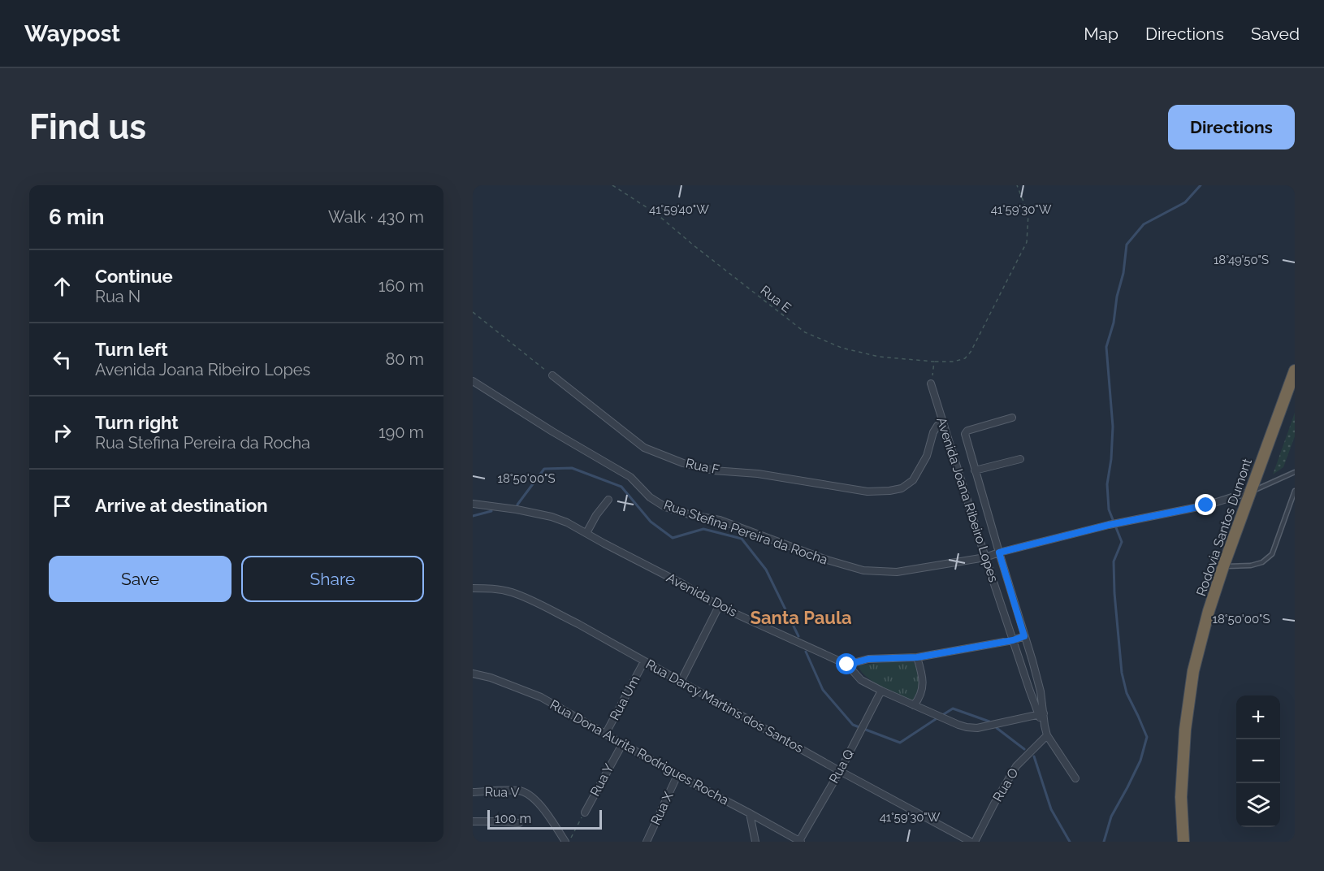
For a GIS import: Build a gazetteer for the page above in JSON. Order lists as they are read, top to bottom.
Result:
{
  "streets": {
    "highway": ["Rodovia Santos Dumont"],
    "street": [
      "Rua F",
      "Avenida Joana Ribeiro Lopes",
      "Rua Stefina Pereira da Rocha",
      "Avenida Dois",
      "Rua Um",
      "Rua Darcy Martins dos Santos",
      "Rua Dona Aurita Rodrigues Rocha",
      "Rua Q",
      "Rua Y",
      "Rua O",
      "Rua V",
      "Rua X"
    ],
    "path": ["Rua E"]
  },
  "crossings": [
    ["Rua F", "Avenida Joana Ribeiro Lopes"],
    ["Avenida Joana Ribeiro Lopes", "Rua Stefina Pereira da Rocha"],
    ["Avenida Joana Ribeiro Lopes", "Avenida Dois"],
    ["Avenida Joana Ribeiro Lopes", "Rua O"],
    ["Rodovia Santos Dumont", "Rua Stefina Pereira da Rocha"],
    ["Avenida Dois", "Rua Q"],
    ["Rua Um", "Rua Darcy Martins dos Santos"],
    ["Rua Um", "Rua Dona Aurita Rodrigues Rocha"],
    ["Rua Darcy Martins dos Santos", "Rua Q"],
    ["Rua Dona Aurita Rodrigues Rocha", "Rua Q"],
    ["Rua Dona Aurita Rodrigues Rocha", "Rua Y"],
    ["Rua Dona Aurita Rodrigues Rocha", "Rua X"],
    ["Rua Y", "Rua V"]
  ],
  "districts": ["Santa Paula"],
  "scale_bar": "100 m",
  "page": {
    "header": "Waypost",
    "nav": ["Map", "Directions", "Saved"],
    "buttons": [
      "Directions",
      ["Save", "Share"]
    ],
    "title": "Find us",
    "heading": ["6 min", "Walk · 430 m"],
    "list": [
      ["Continue", "Rua N", "160 m"],
      ["Turn left", "Avenida Joana Ribeiro Lopes", "80 m"],
      ["Turn right", "Rua Stefina Pereira da Rocha", "190 m"],
      "Arrive at destination"
    ],
    "map_buttons": ["+", "−"],
    "scale": "100 m"
  },
  "coordinates": [
    "41°59'40\"W",
    "41°59'30\"W",
    "18°49'50\"S",
    "18°50'00\"S"
  ]
}
